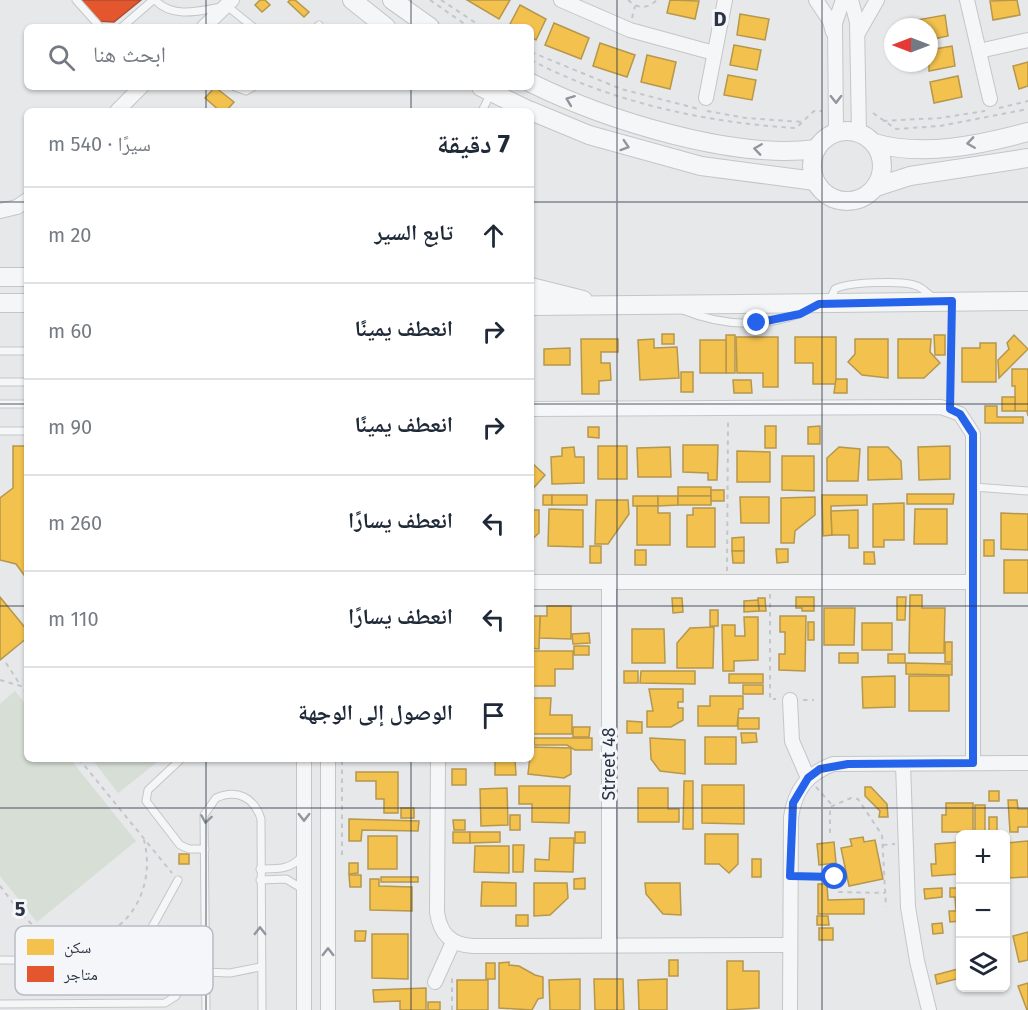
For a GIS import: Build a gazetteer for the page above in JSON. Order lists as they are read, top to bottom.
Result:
{
  "streets": {
    "street": ["Street 48"]
  },
  "legend": ["سكن", "متاجر"],
  "north": "left",
  "page": {
    "search": "ابحث هنا",
    "heading": ["7 دقيقة", "سيرًا · 540 m"],
    "list": [
      ["تابع السير", "20 m"],
      ["انعطف يمينًا", "60 m"],
      ["انعطف يمينًا", "90 m"],
      ["انعطف يسارًا", "260 m"],
      ["انعطف يسارًا", "110 m"],
      "الوصول إلى الوجهة"
    ],
    "map_buttons": ["+", "−"]
  },
  "grid": {
    "columns": ["D"],
    "rows": ["5"]
  }
}
